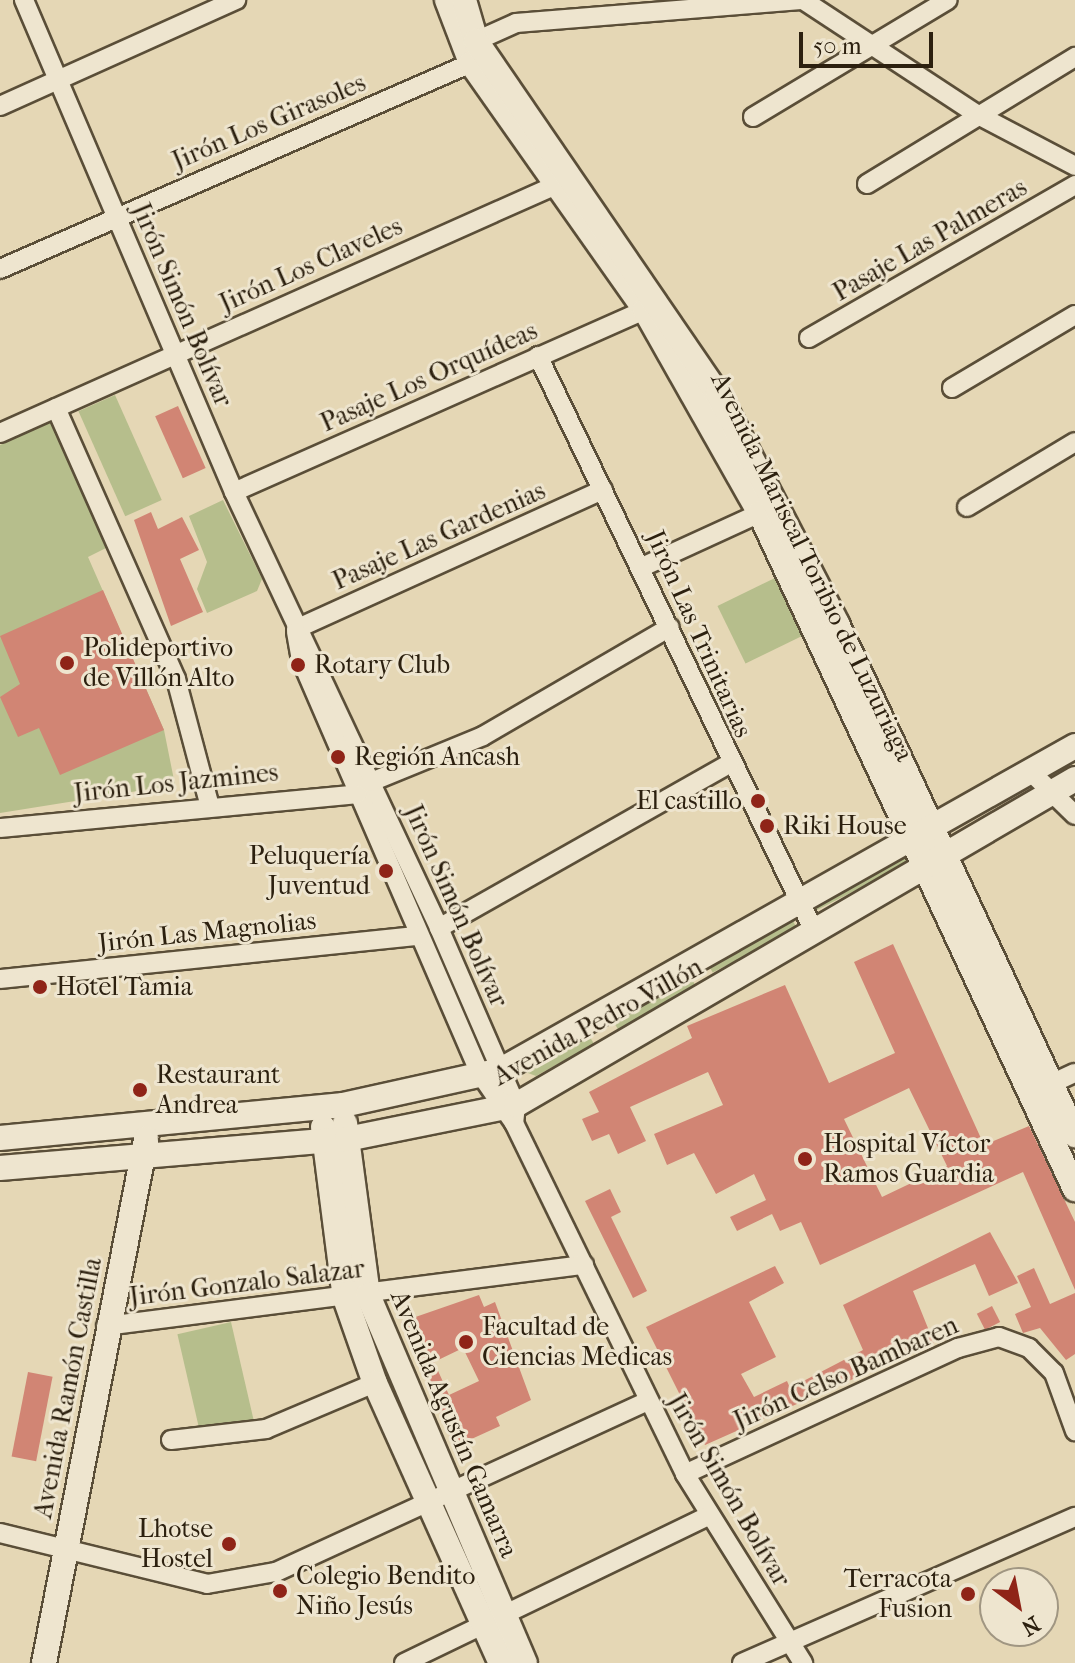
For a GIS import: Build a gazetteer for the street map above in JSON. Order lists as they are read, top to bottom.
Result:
{
  "streets": {
    "main road": [
      "Avenida Mariscal Toribio de Luzuriaga",
      "Avenida Pedro Villón",
      "Avenida Ramón Castilla",
      "Avenida Agustín Gamarra"
    ],
    "street": [
      "Jirón Los Girasoles",
      "Pasaje Las Palmeras",
      "Jirón Los Claveles",
      "Jirón Simón Bolívar",
      "Pasaje Los Orquídeas",
      "Pasaje Las Gardenias",
      "Jirón Las Trinitarias",
      "Jirón Los Jazmines",
      "Jirón Las Magnolias",
      "Jirón Gonzalo Salazar",
      "Jirón Celso Bambaren"
    ]
  },
  "crossings": [
    ["Jirón Los Girasoles", "Jirón Simón Bolívar"],
    ["Jirón Los Girasoles", "Avenida Mariscal Toribio de Luzuriaga"],
    ["Jirón Los Claveles", "Jirón Simón Bolívar"],
    ["Jirón Los Claveles", "Avenida Mariscal Toribio de Luzuriaga"],
    ["Jirón Simón Bolívar", "Pasaje Los Orquídeas"],
    ["Jirón Simón Bolívar", "Pasaje Las Gardenias"],
    ["Jirón Simón Bolívar", "Jirón Los Jazmines"],
    ["Jirón Simón Bolívar", "Jirón Las Magnolias"],
    ["Jirón Simón Bolívar", "Avenida Pedro Villón"],
    ["Jirón Simón Bolívar", "Jirón Gonzalo Salazar"],
    ["Jirón Simón Bolívar", "Jirón Celso Bambaren"],
    ["Pasaje Los Orquídeas", "Avenida Mariscal Toribio de Luzuriaga"],
    ["Pasaje Los Orquídeas", "Jirón Las Trinitarias"],
    ["Pasaje Las Gardenias", "Jirón Las Trinitarias"],
    ["Avenida Mariscal Toribio de Luzuriaga", "Avenida Pedro Villón"],
    ["Jirón Las Trinitarias", "Jirón Los Jazmines"],
    ["Jirón Las Trinitarias", "Avenida Pedro Villón"],
    ["Avenida Pedro Villón", "Avenida Ramón Castilla"],
    ["Avenida Pedro Villón", "Avenida Agustín Gamarra"],
    ["Jirón Gonzalo Salazar", "Avenida Ramón Castilla"],
    ["Jirón Gonzalo Salazar", "Avenida Agustín Gamarra"]
  ],
  "places": [
    "Polideportivo de Villón Alto",
    "Rotary Club",
    "Región Ancash",
    "El castillo",
    "Riki House",
    "Peluquería Juventud",
    "Hotel Tamia",
    "Restaurant Andrea",
    "Hospital Víctor Ramos Guardia",
    "Facultad de Ciencias Medicas",
    "Lhotse Hostel",
    "Colegio Bendito Niño Jesús",
    "Terracota Fusion"
  ],
  "scale_bar": "50 m",
  "north": "bottom right"
}
